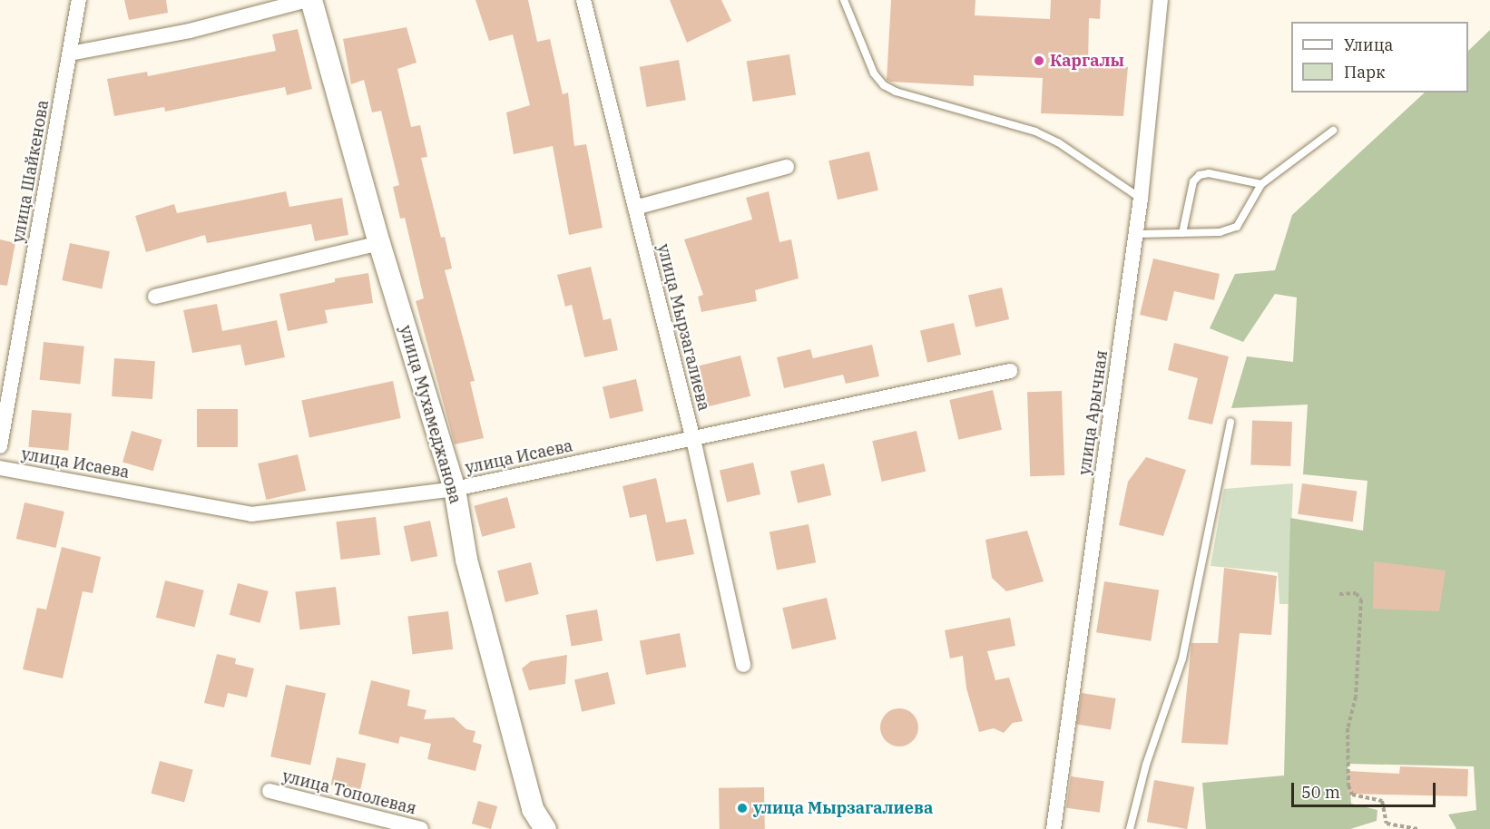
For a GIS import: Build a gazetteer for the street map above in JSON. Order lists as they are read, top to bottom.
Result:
{
  "streets": {
    "street": [
      "улица Шайкенова",
      "улица Мырзагалиева",
      "улица Арычная",
      "улица Мухамеджанова",
      "улица Исаева",
      "улица Тополевая"
    ]
  },
  "crossings": [
    ["улица Мырзагалиева", "улица Исаева"],
    ["улица Мухамеджанова", "улица Исаева"]
  ],
  "places": ["Каргалы", "улица Мырзагалиева"],
  "legend": ["Улица", "Парк"],
  "scale_bar": "50 m"
}
